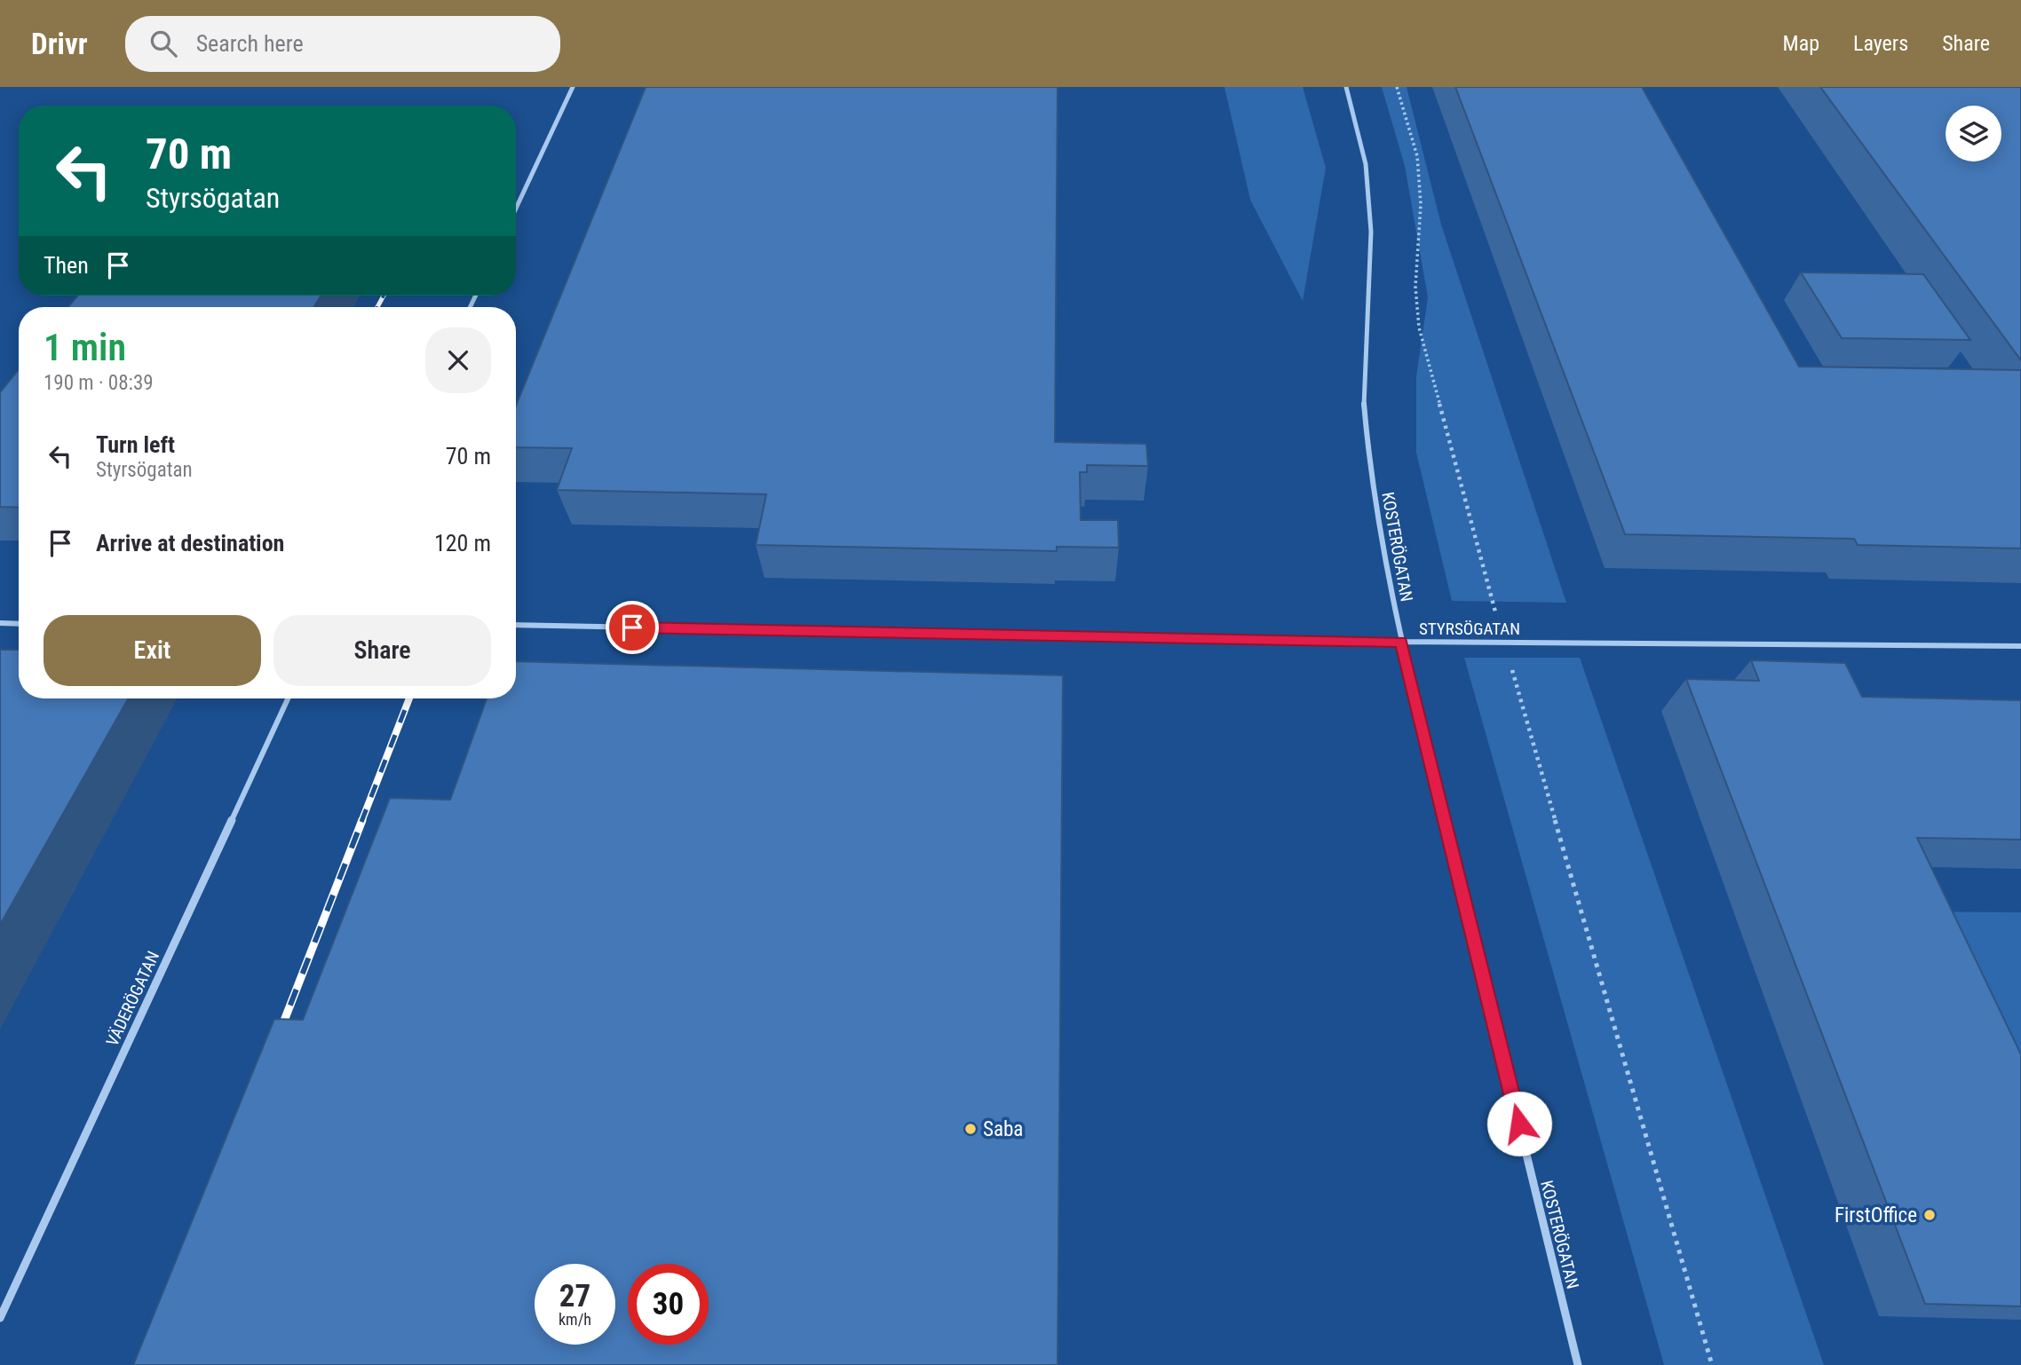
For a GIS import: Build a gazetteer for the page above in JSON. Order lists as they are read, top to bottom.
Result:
{
  "streets": {
    "street": ["KOSTERÖGATAN", "STYRSÖGATAN", "VÄDERÖGATAN"]
  },
  "crossings": [
    ["KOSTERÖGATAN", "STYRSÖGATAN"]
  ],
  "places": ["Saba", "FirstOffice"],
  "page": {
    "header": "Drivr",
    "search": "Search here",
    "nav": ["Map", "Layers", "Share"],
    "turn": ["70 m", "Styrsögatan"],
    "then": "Then",
    "heading": ["1 min", "190 m · 08:39"],
    "list": [
      {
        "name": "Turn left",
        "note": "Styrsögatan",
        "value": "70 m"
      },
      {
        "name": "Arrive at destination",
        "value": "120 m"
      }
    ],
    "buttons": ["Exit", "Share"],
    "speed": "27 km/h",
    "limit": "30"
  }
}
